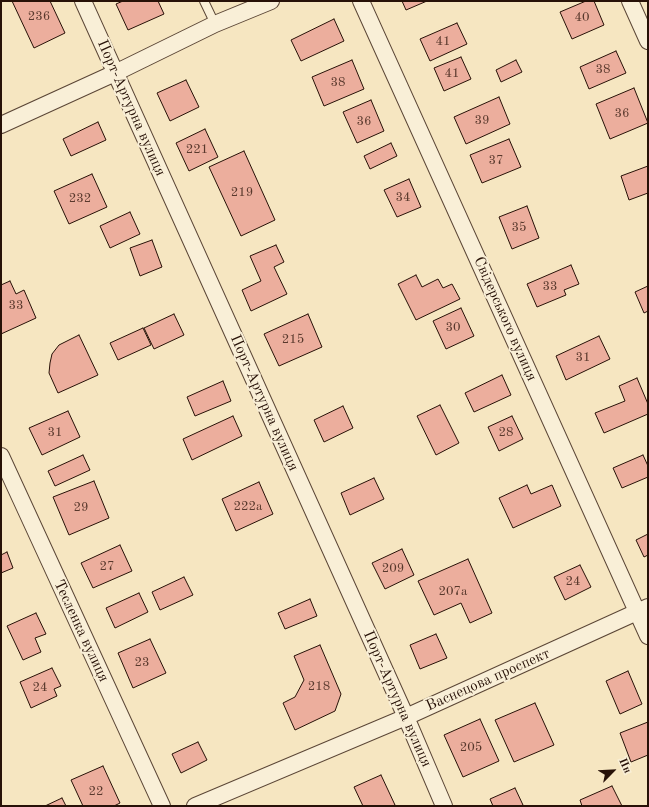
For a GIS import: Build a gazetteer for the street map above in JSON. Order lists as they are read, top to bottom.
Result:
{
  "streets": {
    "street": [
      "Порт-Артурна вулиця",
      "Свідерського вулиця",
      "Тесленка вулиця",
      "Васнецова проспект"
    ]
  },
  "crossings": [
    ["Порт-Артурна вулиця", "Васнецова проспект"],
    ["Свідерського вулиця", "Васнецова проспект"]
  ],
  "house_numbers": [
    "236",
    "40",
    "41",
    "38",
    "41",
    "38",
    "36",
    "39",
    "36",
    "221",
    "37",
    "219",
    "34",
    "232",
    "35",
    "33",
    "33",
    "30",
    "215",
    "31",
    "31",
    "28",
    "222а",
    "29",
    "27",
    "209",
    "24",
    "207а",
    "23",
    "218",
    "24",
    "205",
    "22"
  ],
  "north": "top right"
}
